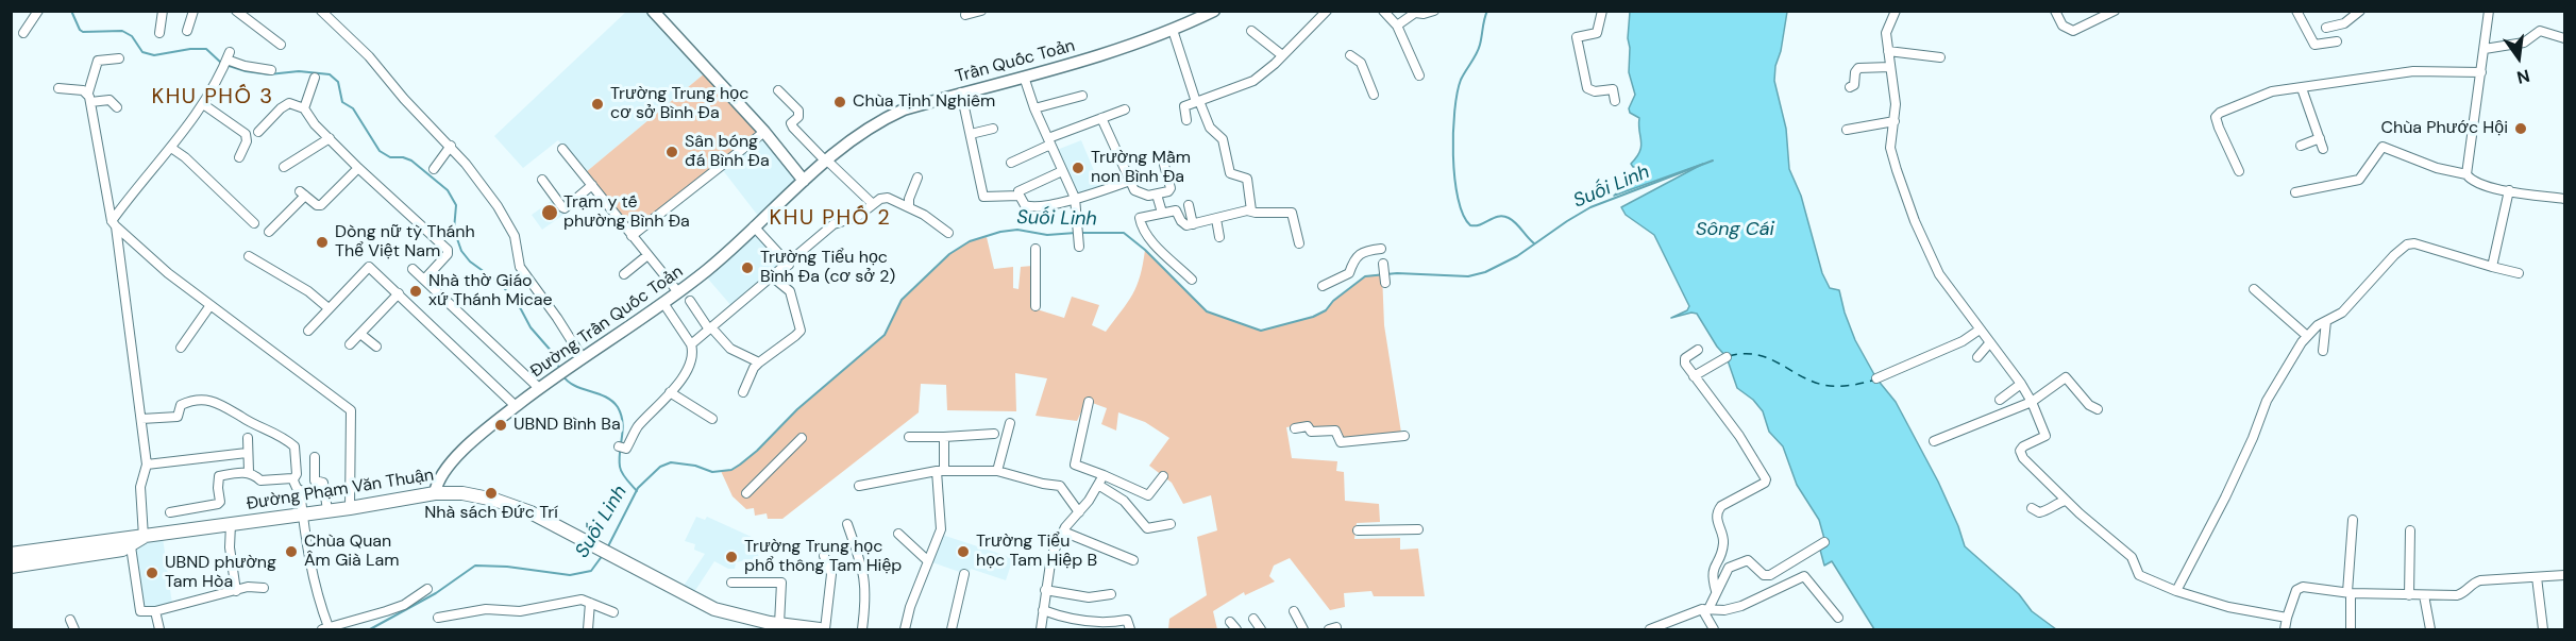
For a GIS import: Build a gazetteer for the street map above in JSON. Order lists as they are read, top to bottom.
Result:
{
  "streets": {
    "main road": ["Trần Quốc Toản", "Đường Trần Quốc Toản", "Đường Phạm Văn Thuận"]
  },
  "crossings": [
    ["Trần Quốc Toản", "Đường Trần Quốc Toản"],
    ["Đường Trần Quốc Toản", "Đường Phạm Văn Thuận"]
  ],
  "districts": ["KHU PHỐ 3", "KHU PHỐ 2"],
  "water": ["Suối Linh", "Sông Cái"],
  "places": [
    "Chùa Tịnh Nghiêm",
    "Trường Trung học cơ sở Bình Đa",
    "Chùa Phước Hội",
    "Sân bóng đá Bình Đa",
    "Trường Mầm non Bình Đa",
    "Trạm y tế phường Bình Đa",
    "Dòng nữ tỳ Thánh Thể Việt Nam",
    "Trường Tiểu học Bình Đa (cơ sở 2)",
    "Nhà thờ Giáo xứ Thánh Micae",
    "UBND Bình Ba",
    "Nhà sách Đức Trí",
    "Chùa Quan Âm Già Lam",
    "Trường Tiểu học Tam Hiệp B",
    "Trường Trung học phổ thông Tam Hiệp",
    "UBND phường Tam Hòa"
  ],
  "north": "bottom"
}
